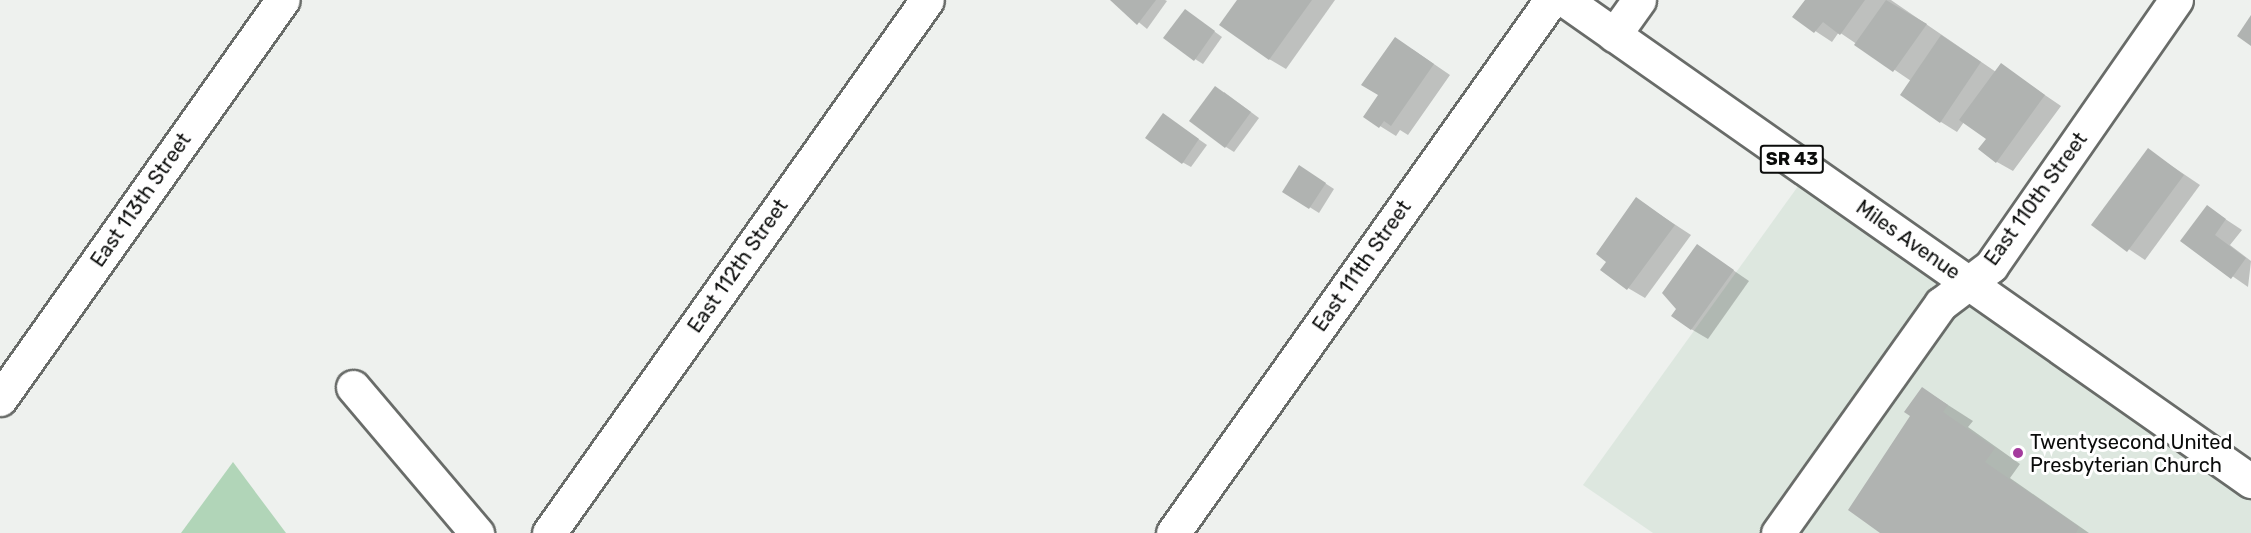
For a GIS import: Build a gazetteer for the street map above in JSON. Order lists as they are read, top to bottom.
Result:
{
  "streets": {
    "street": [
      "SR 43",
      "East 110th Street",
      "East 113th Street",
      "Miles Avenue",
      "East 112th Street",
      "East 111th Street"
    ]
  },
  "crossings": [
    ["East 110th Street", "Miles Avenue"]
  ],
  "places": ["Twentysecond United Presbyterian Church"]
}
